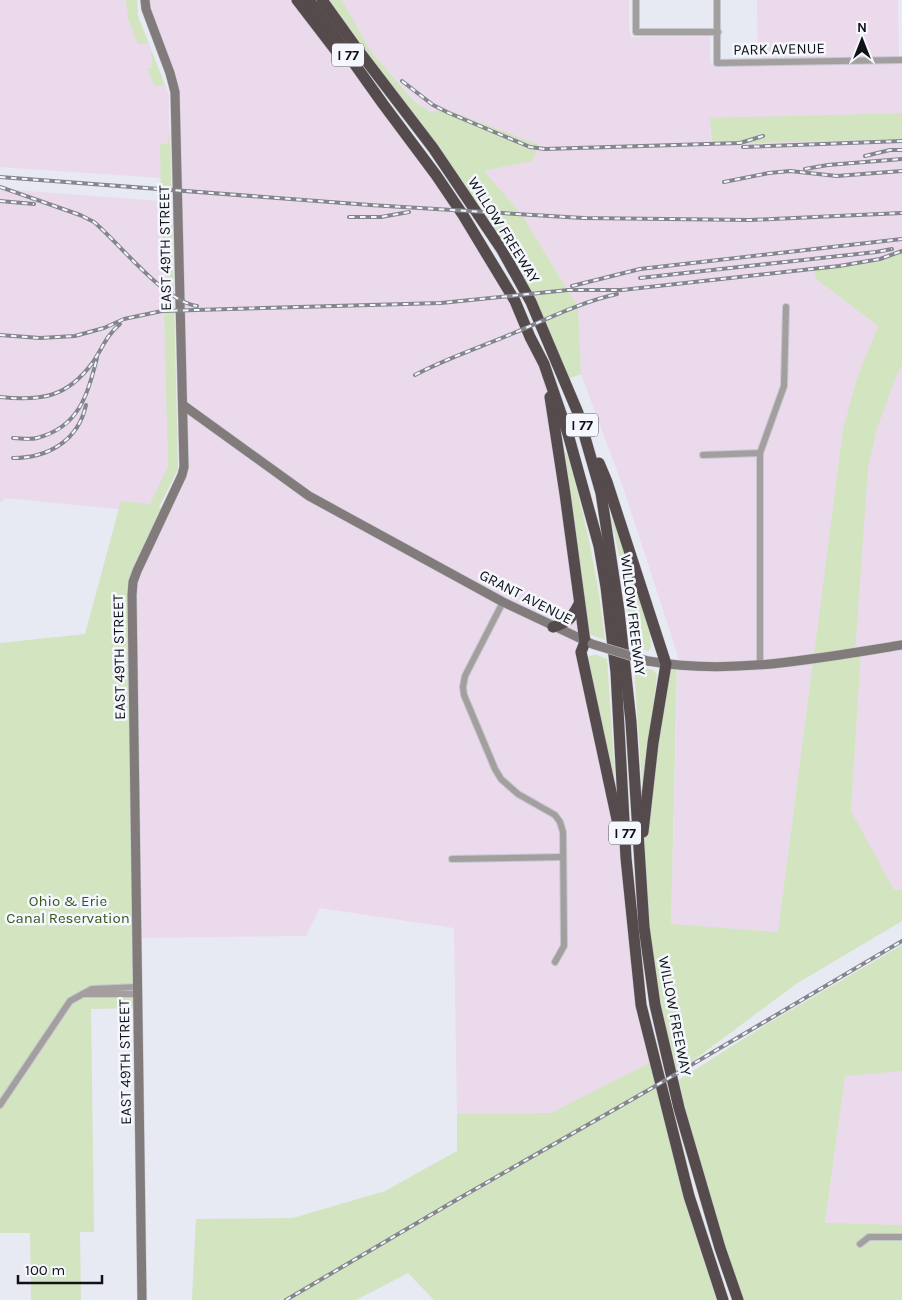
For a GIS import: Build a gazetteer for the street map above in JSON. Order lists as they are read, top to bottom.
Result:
{
  "streets": {
    "highway": ["I 77", "WILLOW FREEWAY"],
    "street": ["PARK AVENUE", "EAST 49TH STREET", "GRANT AVENUE"]
  },
  "crossings": [
    ["EAST 49TH STREET", "GRANT AVENUE"]
  ],
  "parks": ["Ohio & Erie Canal Reservation"],
  "scale_bar": "100 m",
  "north": "top"
}
